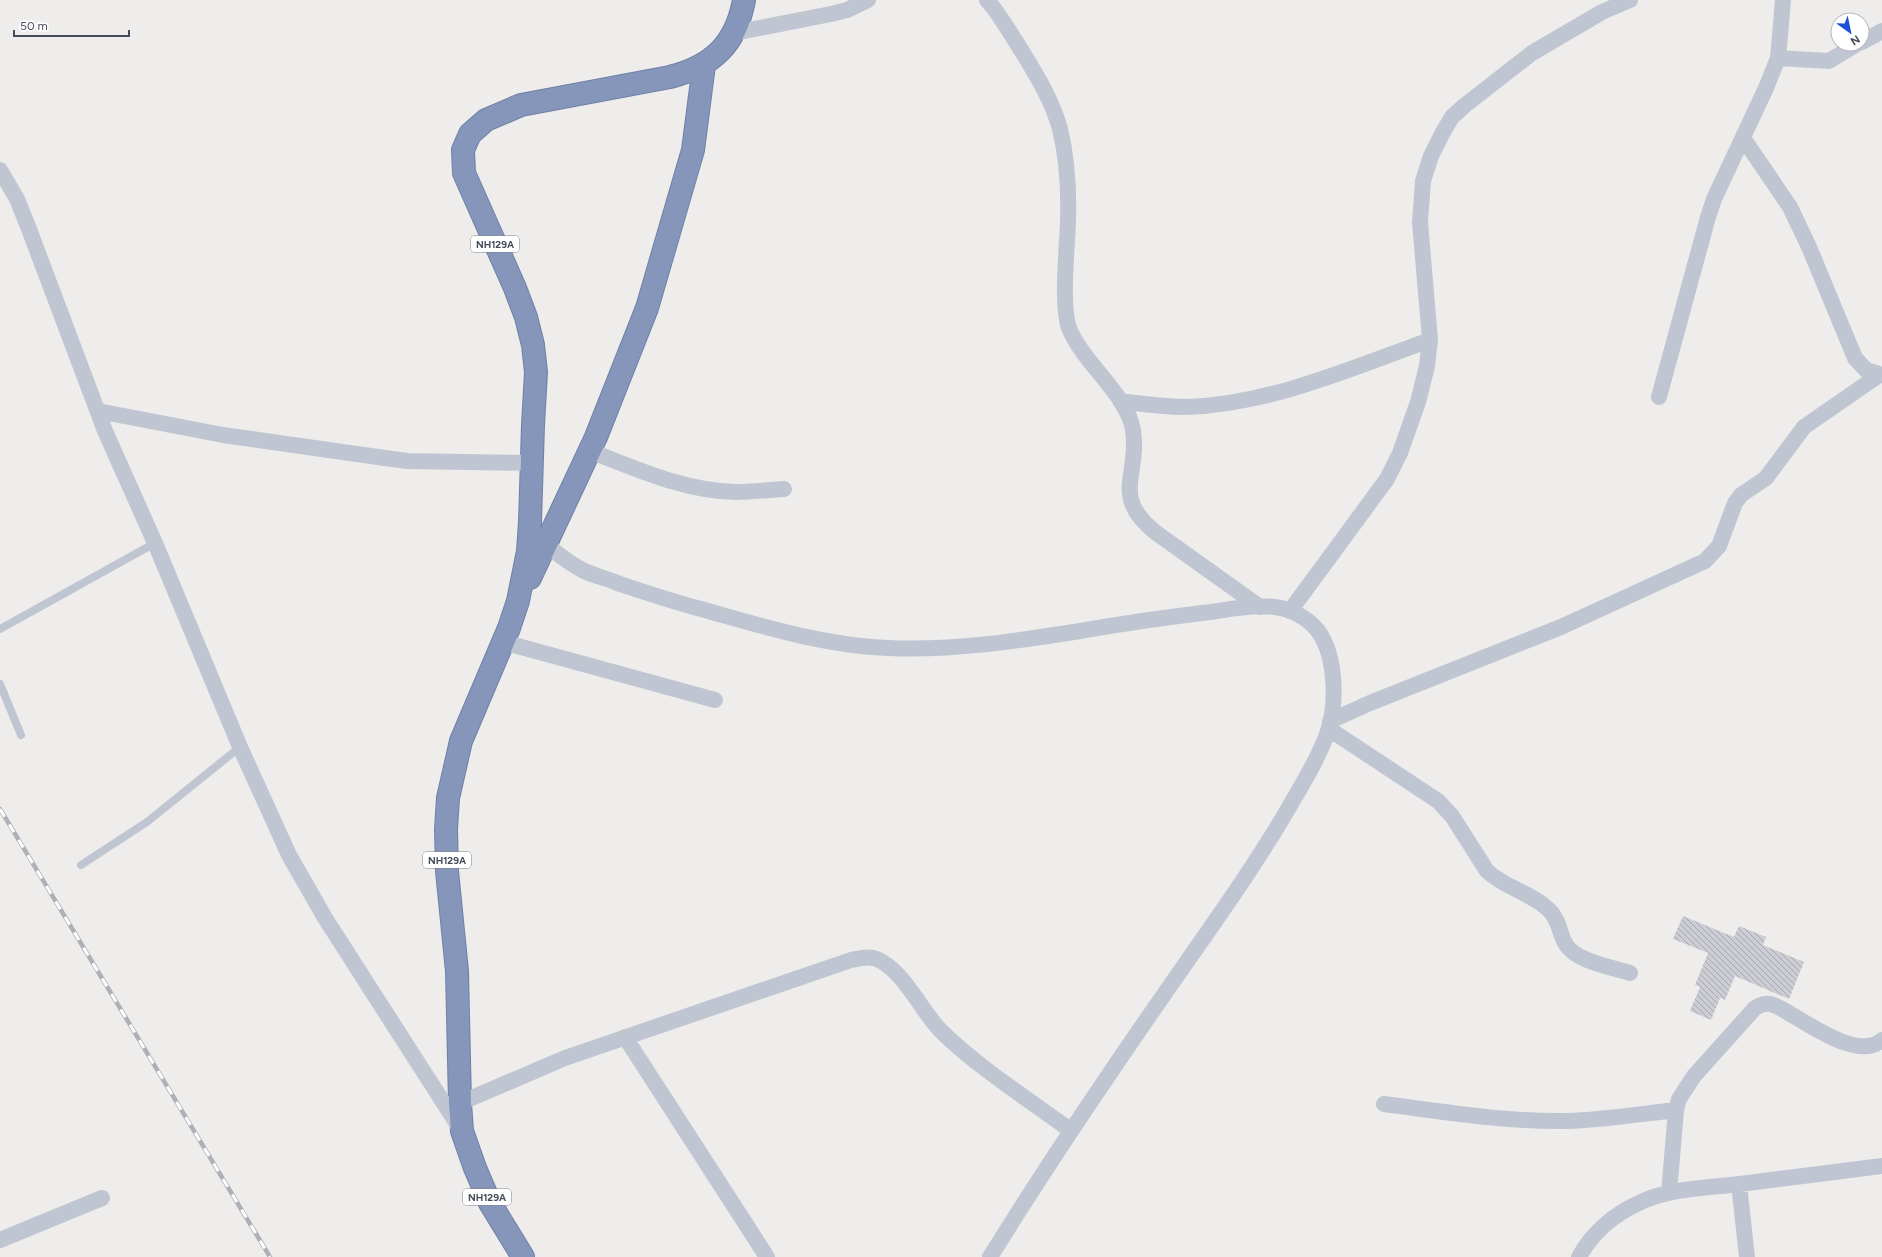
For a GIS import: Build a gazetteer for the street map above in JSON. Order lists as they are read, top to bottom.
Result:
{
  "streets": {
    "highway": ["NH129A"]
  },
  "scale_bar": "50 m",
  "north": "bottom right"
}
